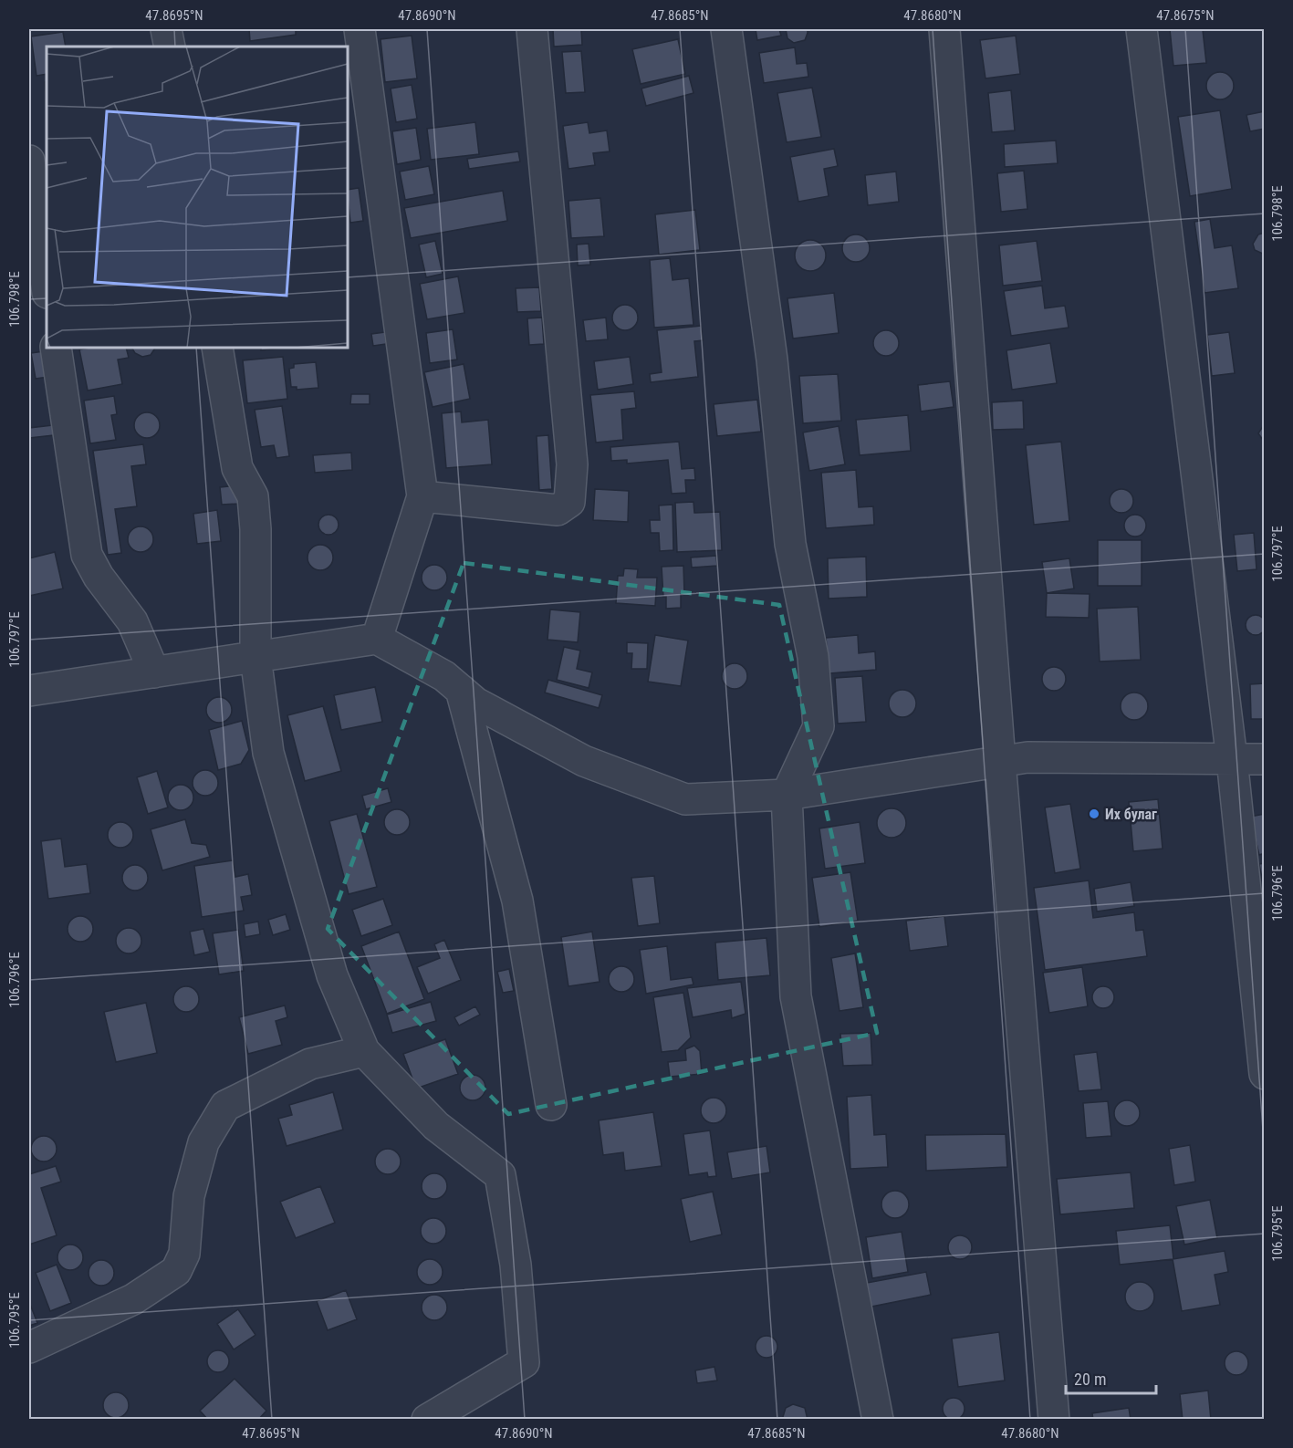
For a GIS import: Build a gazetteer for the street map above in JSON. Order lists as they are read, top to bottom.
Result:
{
  "places": ["Их булаг"],
  "scale_bar": "20 m",
  "coordinates": [
    "47.8695°N",
    "47.8690°N",
    "47.8685°N",
    "47.8680°N",
    "47.8675°N",
    "106.798°E",
    "106.797°E",
    "106.796°E",
    "106.795°E"
  ]
}
